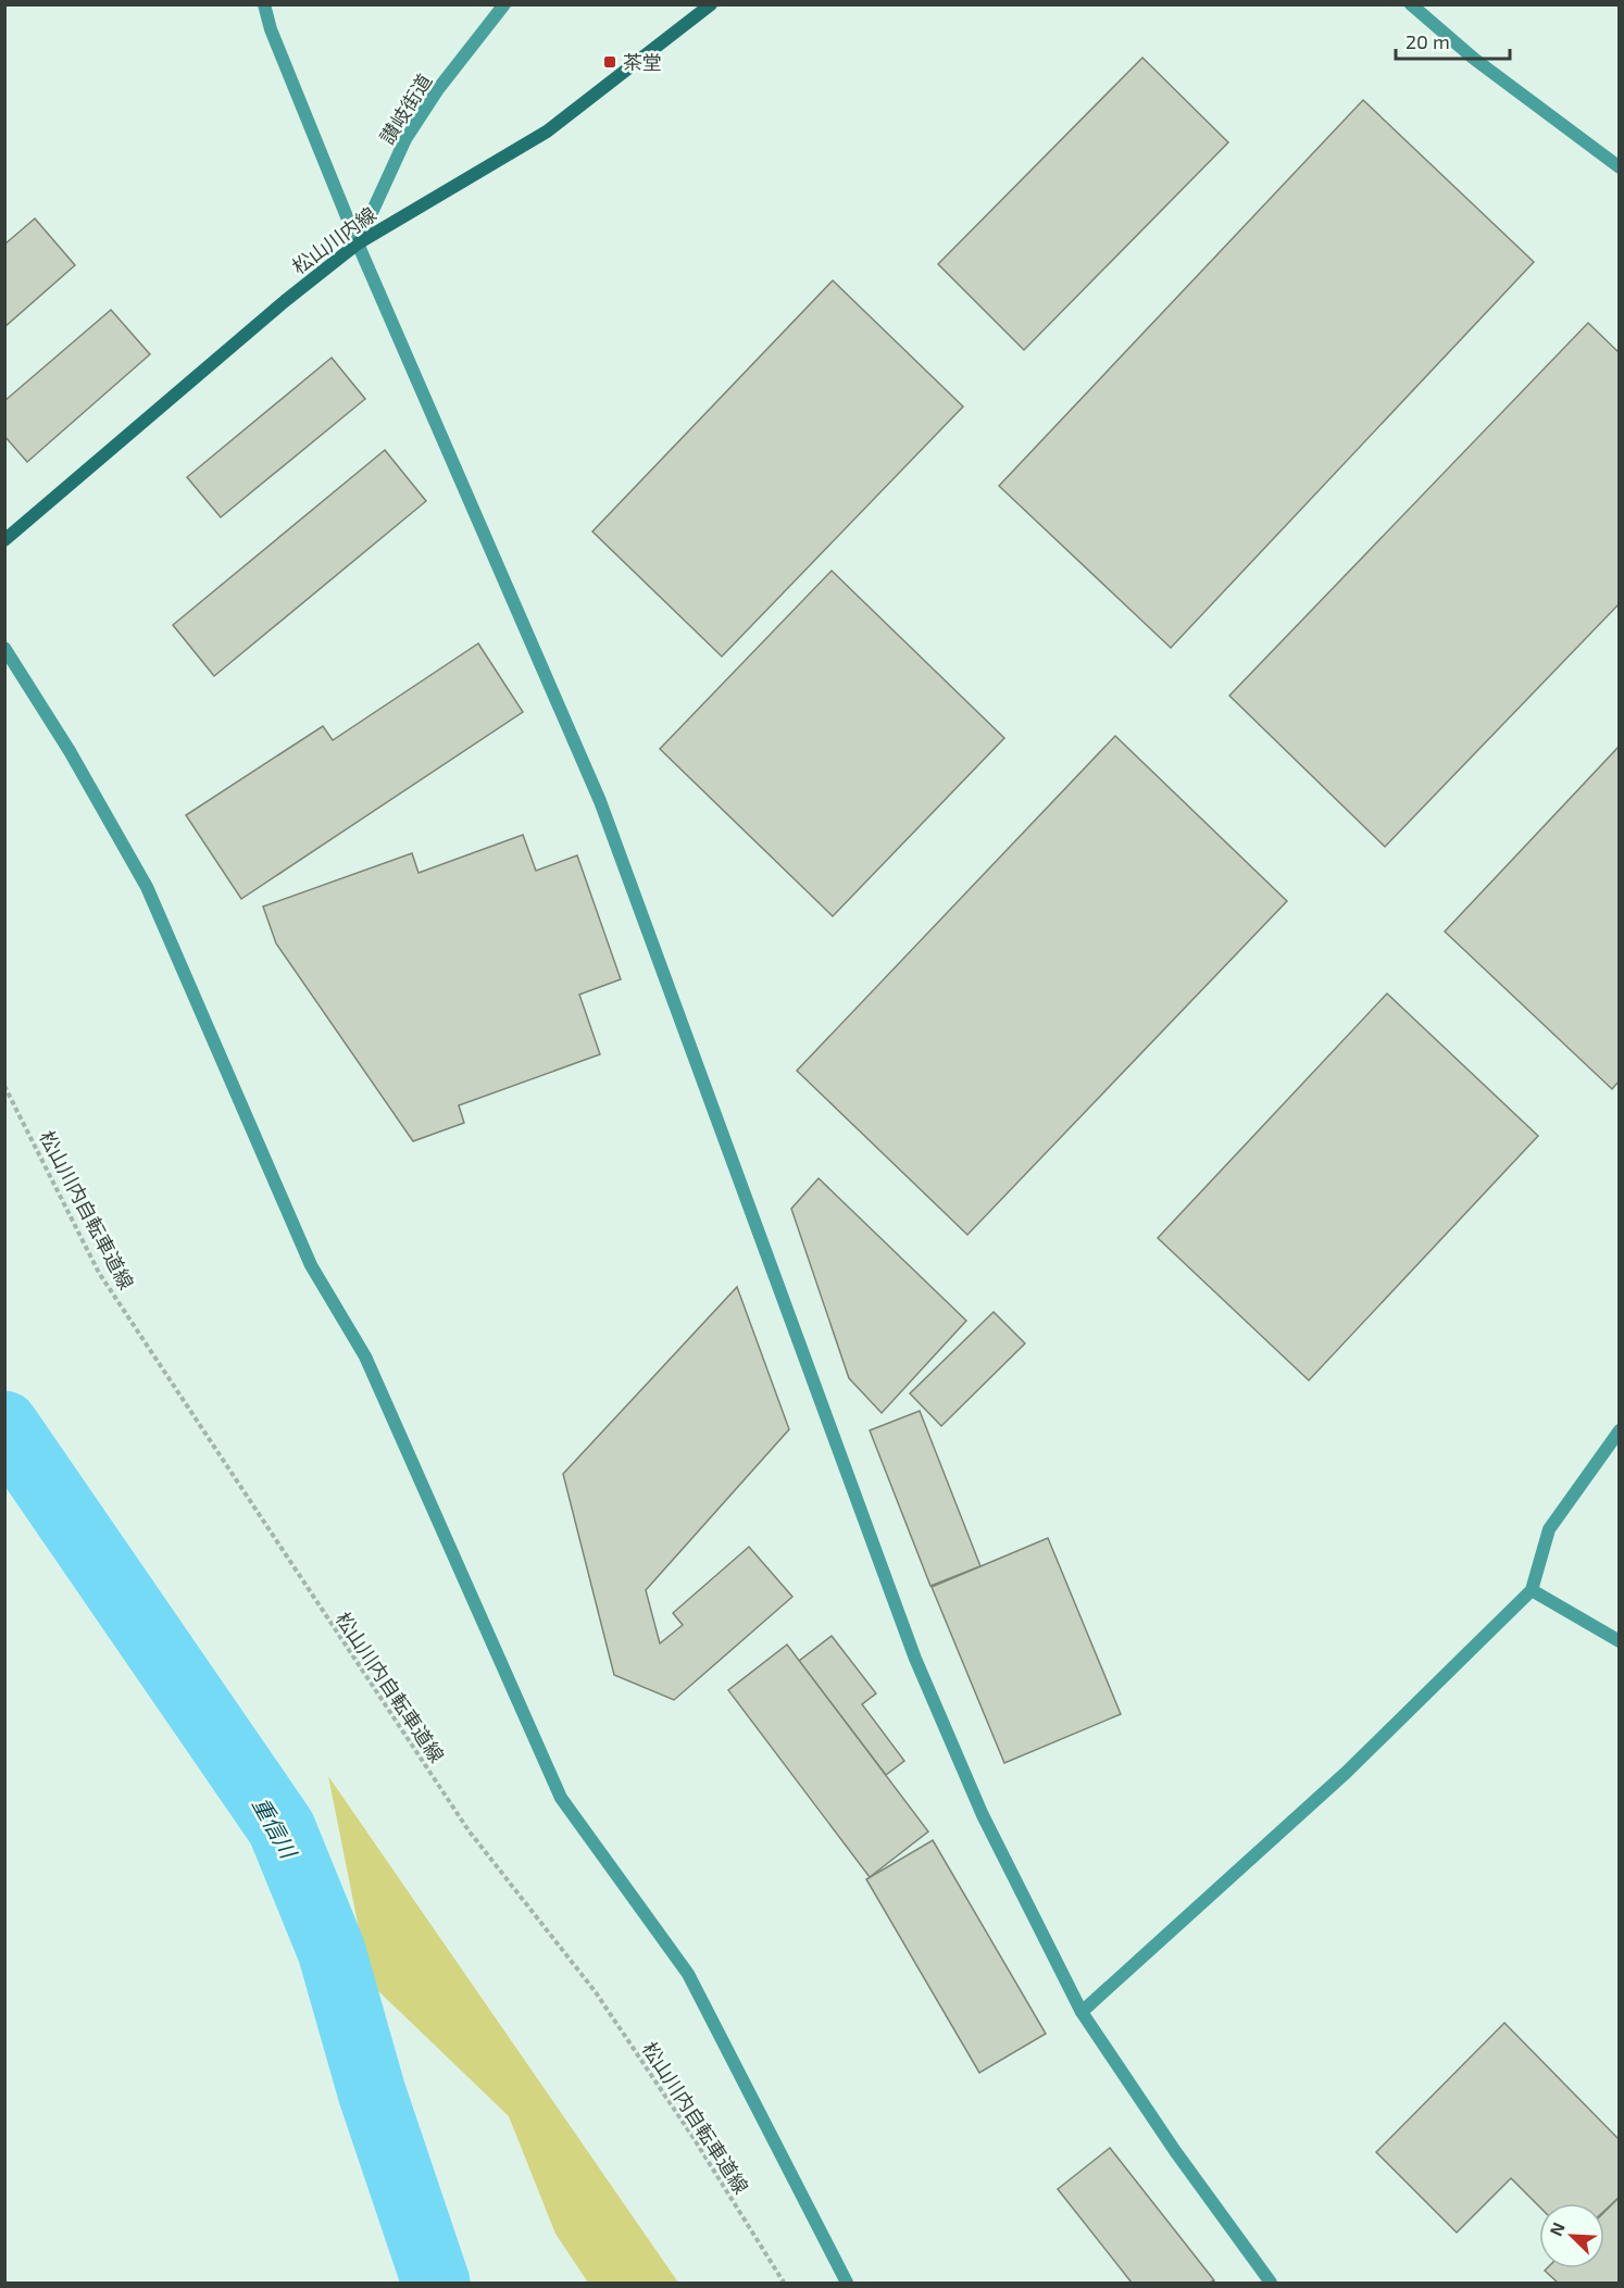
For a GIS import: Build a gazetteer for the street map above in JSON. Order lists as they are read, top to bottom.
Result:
{
  "streets": {
    "main road": ["松山川内線"],
    "street": ["讃岐街道"],
    "path": ["松山川内自転車道線"]
  },
  "crossings": [
    ["讃岐街道", "松山川内線"]
  ],
  "water": ["重信川"],
  "places": {
    "transit": ["茶堂"]
  },
  "scale_bar": "20 m",
  "north": "top left"
}
